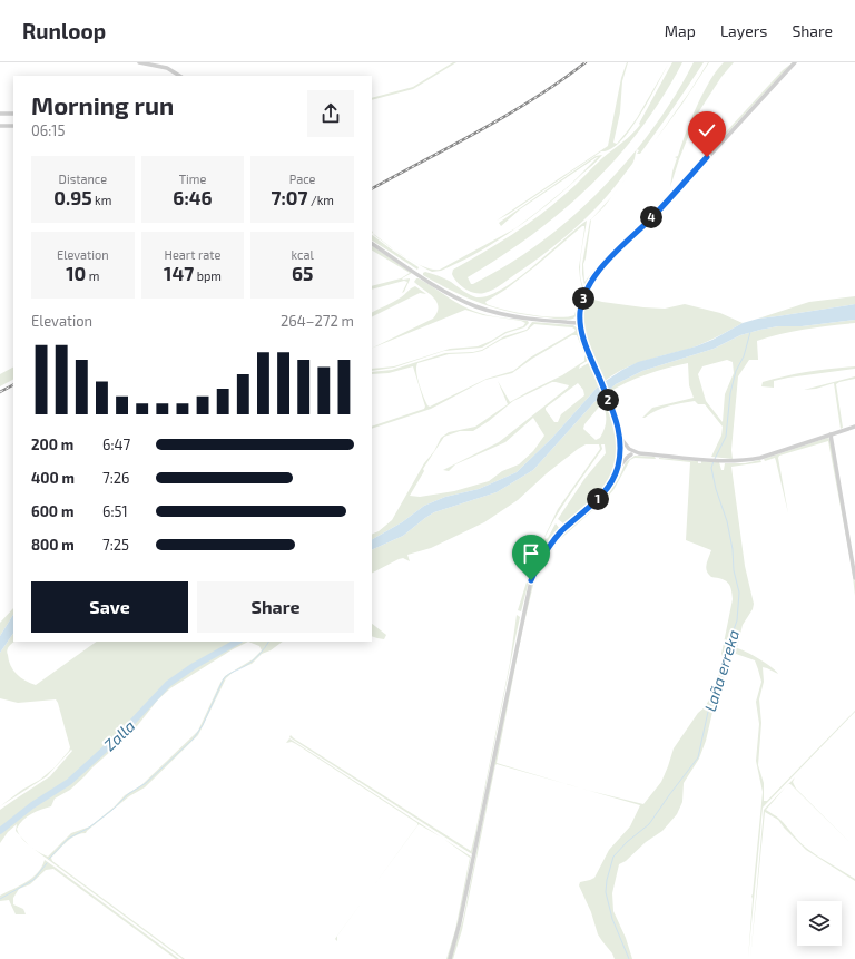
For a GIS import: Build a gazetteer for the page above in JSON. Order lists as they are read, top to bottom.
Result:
{
  "water": ["Laña erreka", "Zalla"],
  "page": {
    "header": "Runloop",
    "nav": ["Map", "Layers", "Share"],
    "heading": ["Morning run", "06:15"],
    "stats": [
      ["Distance", "0.95 km"],
      ["Time", "6:46"],
      ["Pace", "7:07 /km"],
      ["Elevation", "10 m"],
      ["Heart rate", "147 bpm"],
      ["kcal", "65"]
    ],
    "pins": [
      "4",
      "3",
      "2",
      "1"
    ],
    "chart": ["Elevation", "264–272 m"],
    "list": [
      {
        "name": "200 m",
        "note": "6:47"
      },
      {
        "name": "400 m",
        "note": "7:26"
      },
      {
        "name": "600 m",
        "note": "6:51"
      },
      {
        "name": "800 m",
        "note": "7:25"
      }
    ],
    "buttons": ["Save", "Share"]
  }
}
